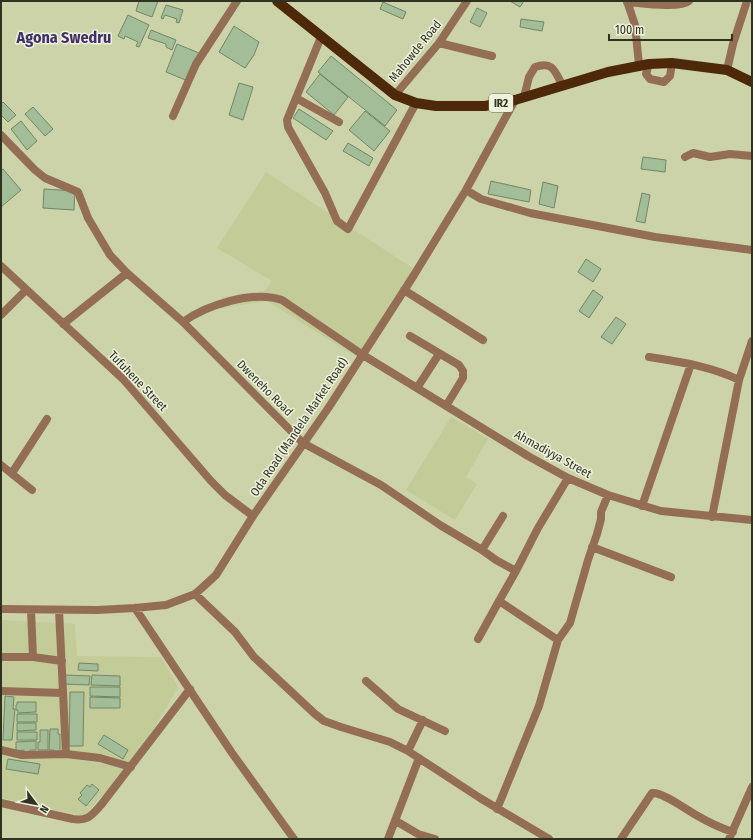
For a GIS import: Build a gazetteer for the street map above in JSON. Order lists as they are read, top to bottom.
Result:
{
  "streets": {
    "main road": ["IR2"],
    "street": [
      "Mahowde Road",
      "Tufuhene Street",
      "Dweneho Road",
      "Oda Road (Mandela Market Road)",
      "Ahmadiyya Street"
    ]
  },
  "crossings": [
    ["Mahowde Road", "IR2"],
    ["IR2", "Oda Road (Mandela Market Road)"],
    ["Tufuhene Street", "Oda Road (Mandela Market Road)"],
    ["Dweneho Road", "Oda Road (Mandela Market Road)"],
    ["Dweneho Road", "Ahmadiyya Street"],
    ["Oda Road (Mandela Market Road)", "Ahmadiyya Street"]
  ],
  "districts": ["Agona Swedru"],
  "scale_bar": "100 m",
  "north": "bottom right"
}
